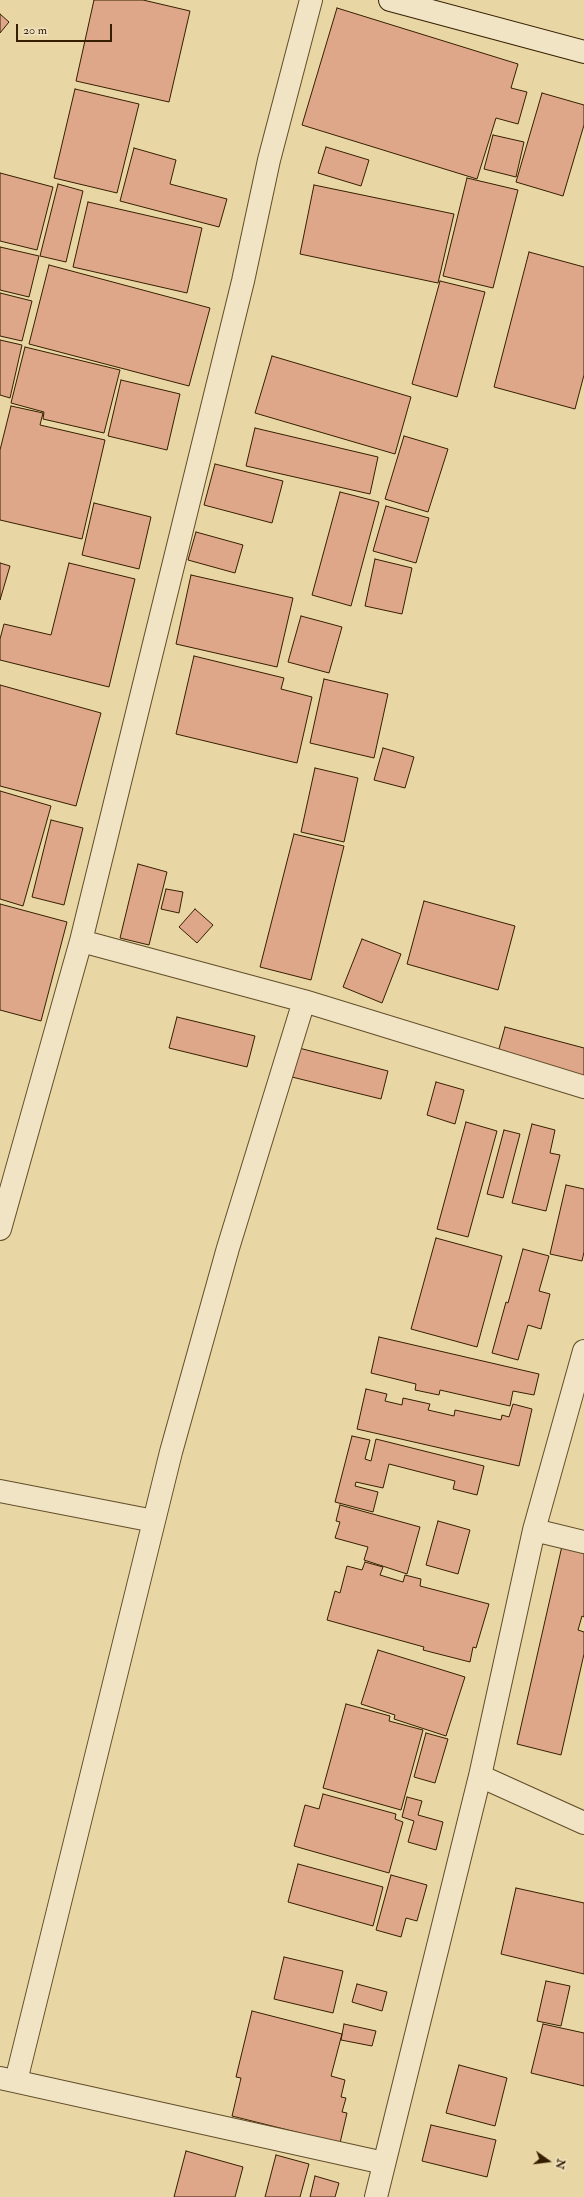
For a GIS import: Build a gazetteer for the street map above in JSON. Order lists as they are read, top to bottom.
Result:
{
  "scale_bar": "20 m",
  "north": "right"
}
